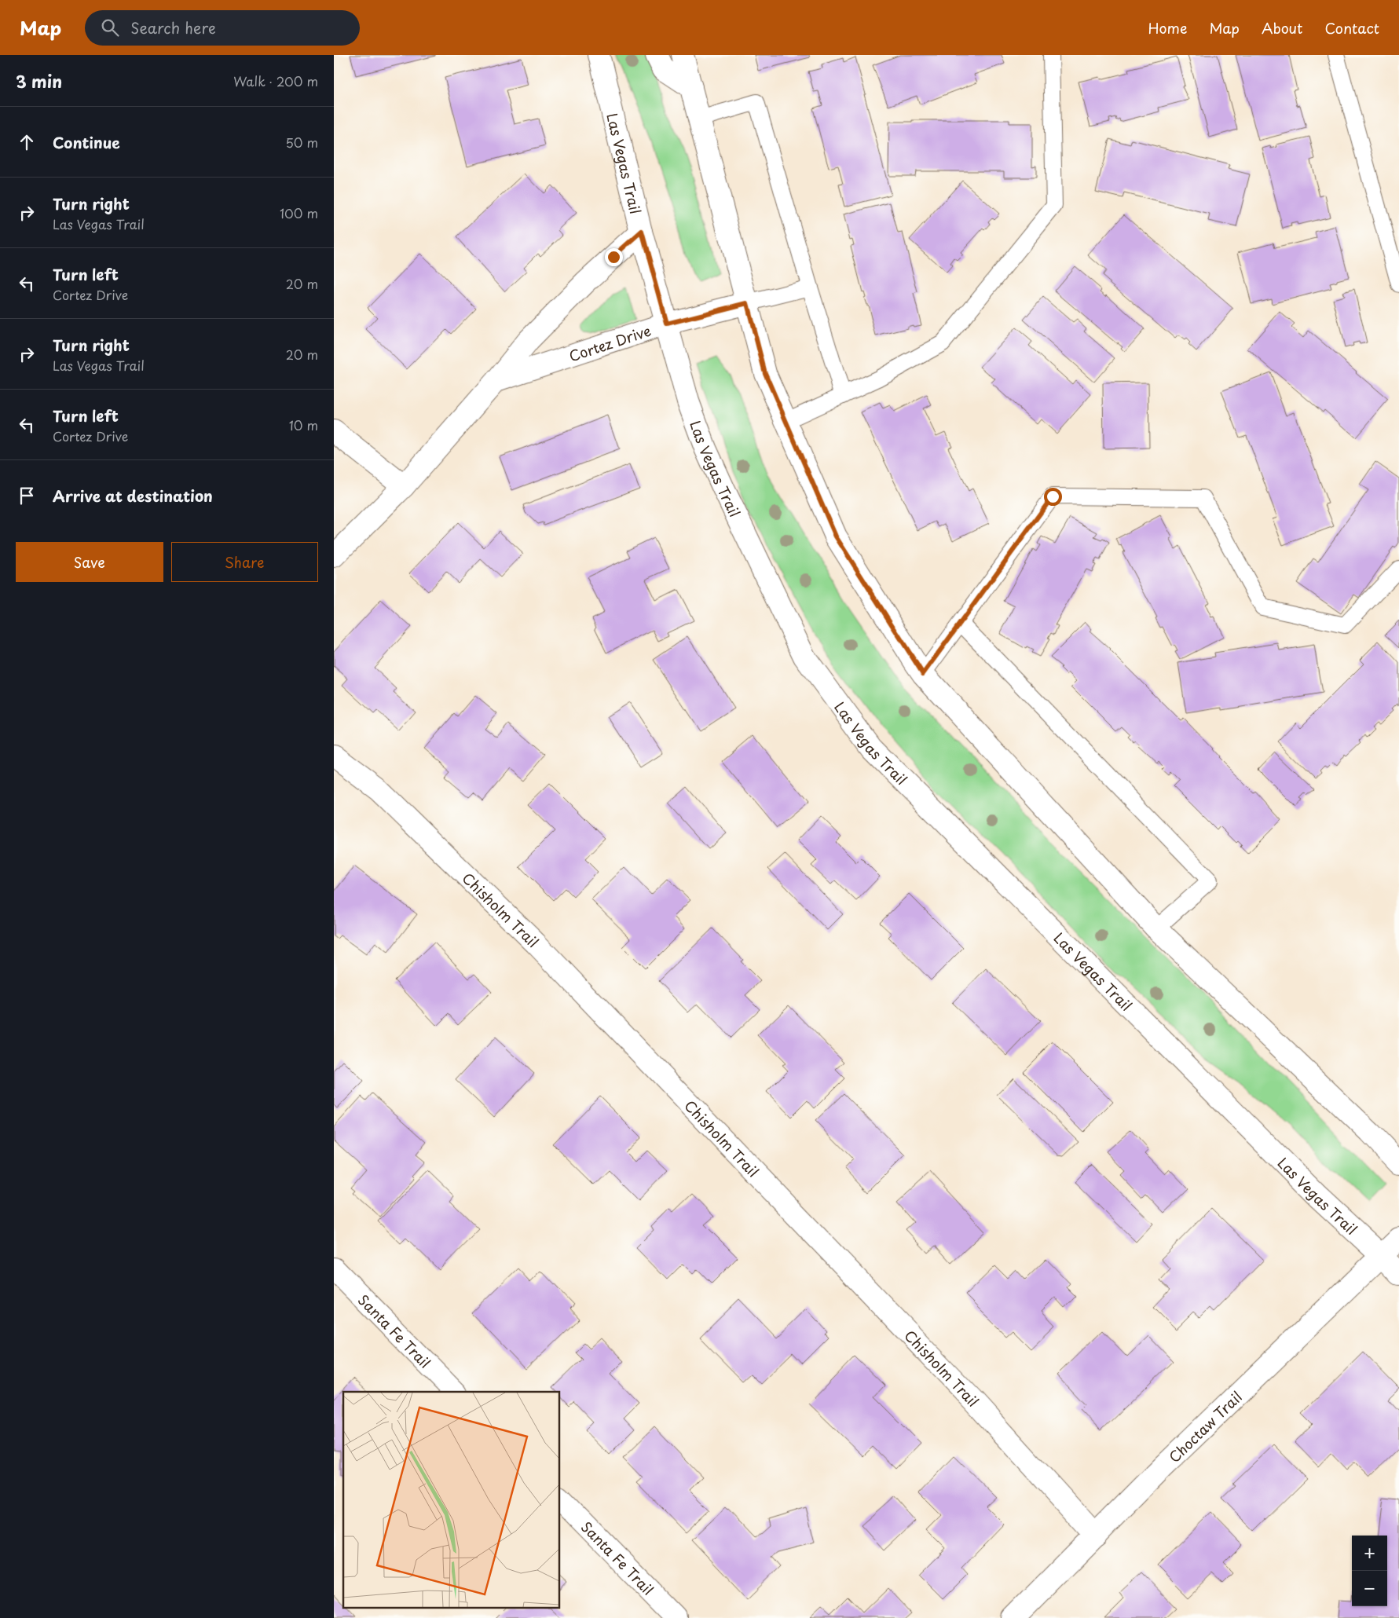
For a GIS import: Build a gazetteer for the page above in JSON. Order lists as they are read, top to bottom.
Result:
{
  "streets": {
    "main road": [
      "Las Vegas Trail",
      "Cortez Drive",
      "Chisholm Trail",
      "Santa Fe Trail",
      "Choctaw Trail"
    ]
  },
  "crossings": [
    ["Las Vegas Trail", "Cortez Drive"],
    ["Las Vegas Trail", "Choctaw Trail"],
    ["Chisholm Trail", "Choctaw Trail"]
  ],
  "page": {
    "header": "Map",
    "search": "Search here",
    "nav": [
      "Home",
      "Map",
      "About",
      "Contact"
    ],
    "heading": ["3 min", "Walk · 200 m"],
    "list": [
      ["Continue", "50 m"],
      ["Turn right", "Las Vegas Trail", "100 m"],
      ["Turn left", "Cortez Drive", "20 m"],
      ["Turn right", "Las Vegas Trail", "20 m"],
      ["Turn left", "Cortez Drive", "10 m"],
      "Arrive at destination"
    ],
    "buttons": ["Save", "Share"],
    "map_buttons": ["+", "−"]
  }
}
